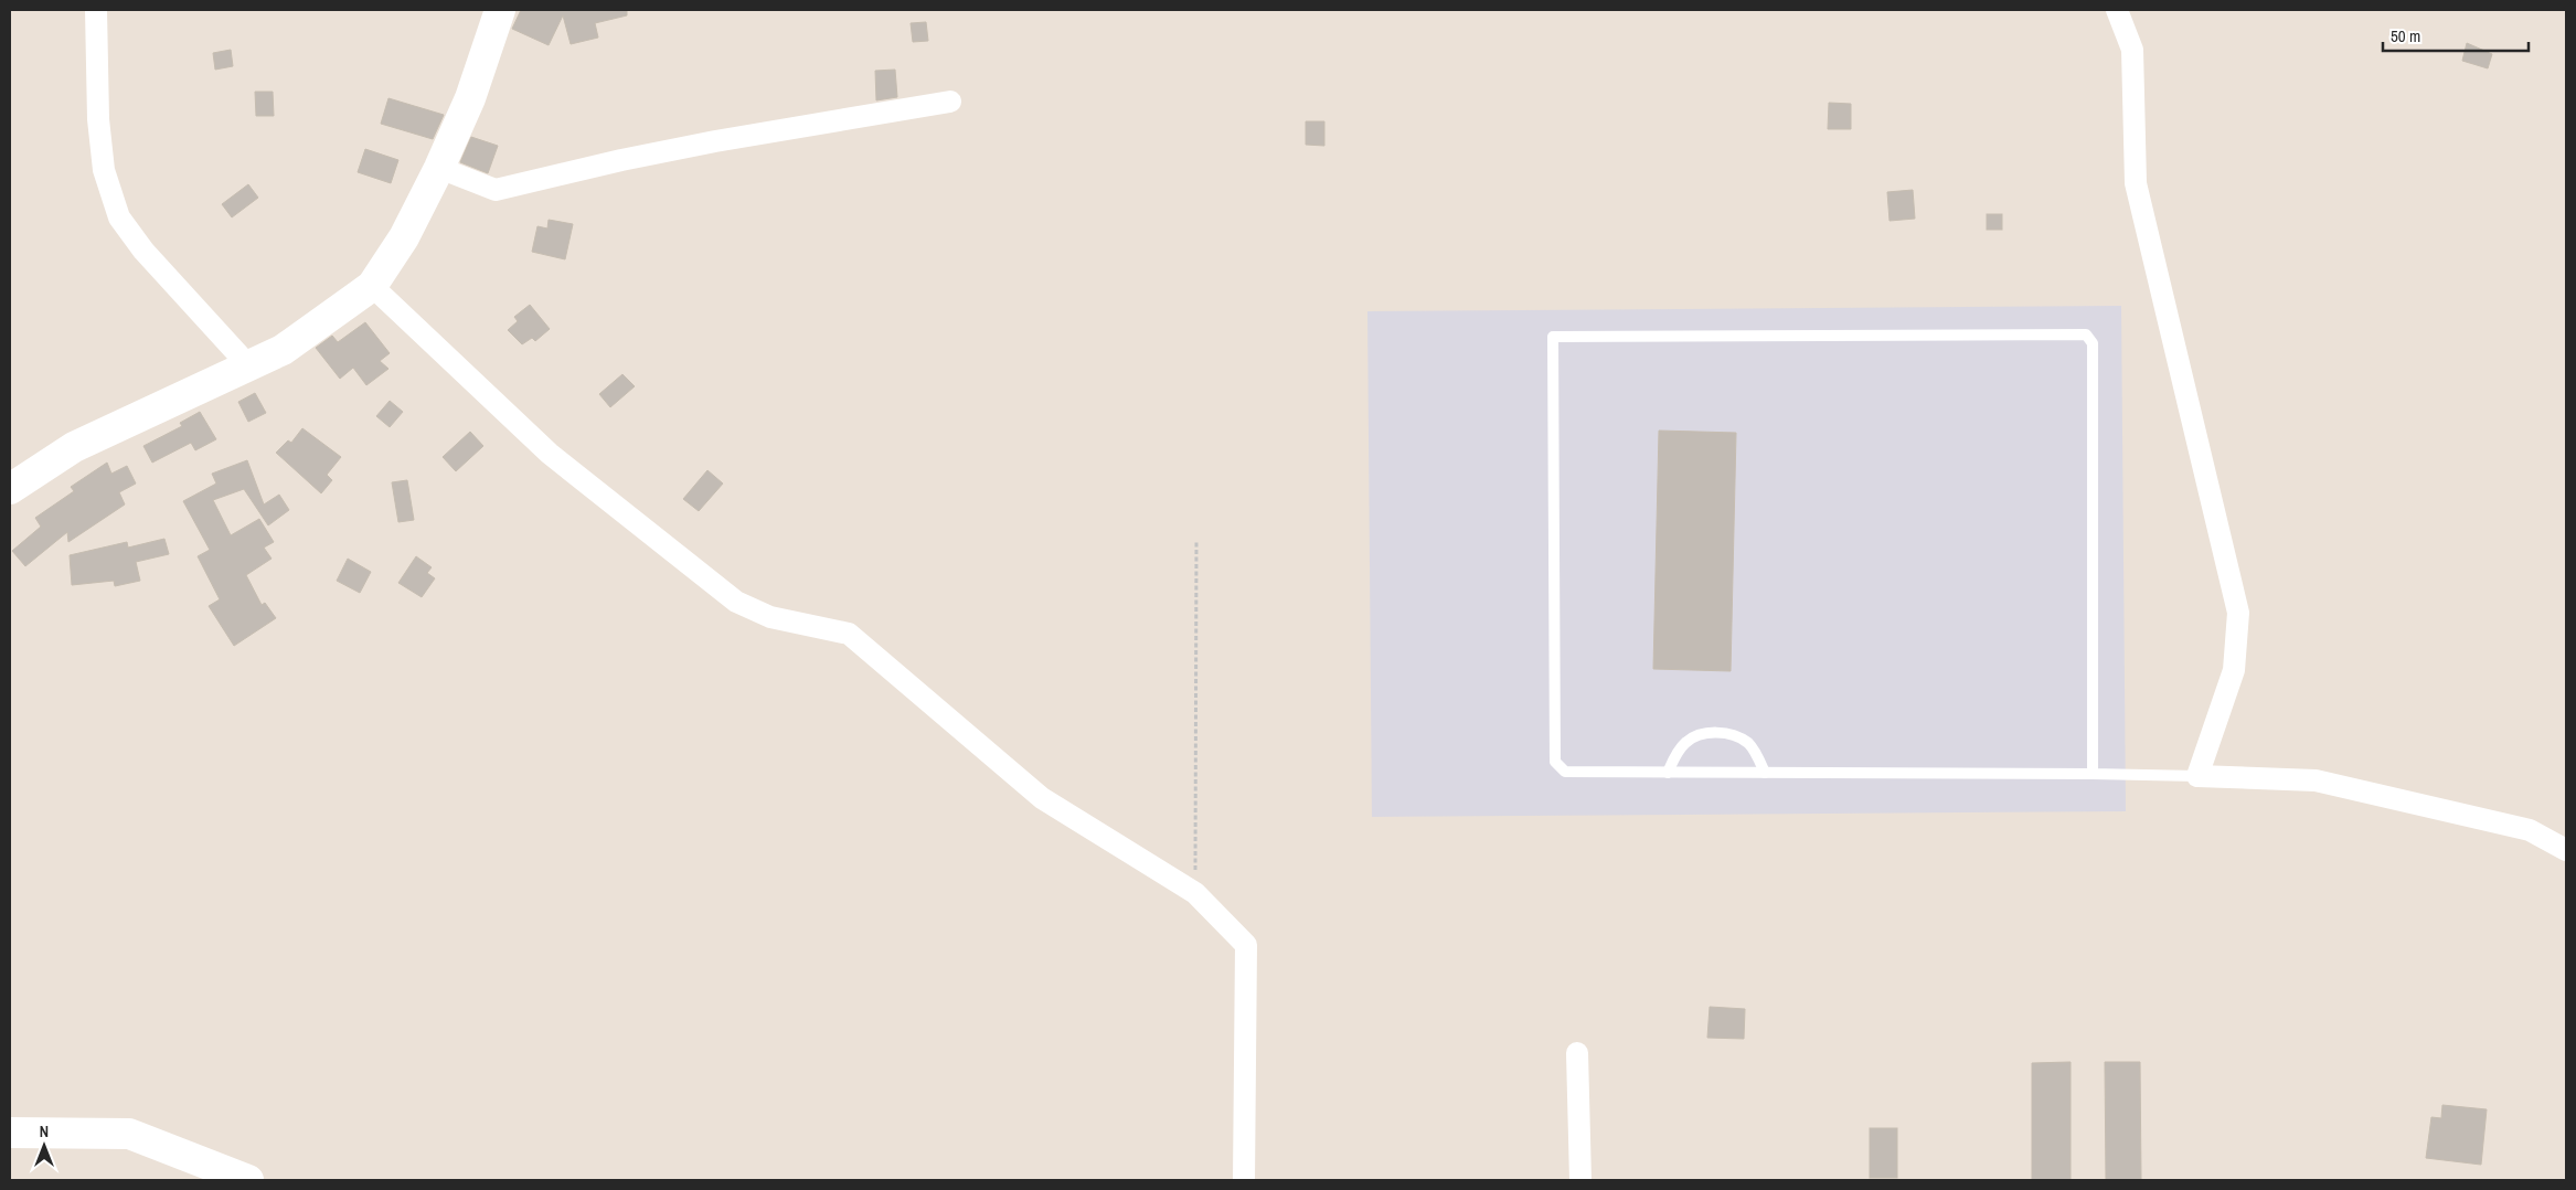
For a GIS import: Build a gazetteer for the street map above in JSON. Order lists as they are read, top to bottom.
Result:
{
  "scale_bar": "50 m",
  "north": "top"
}
